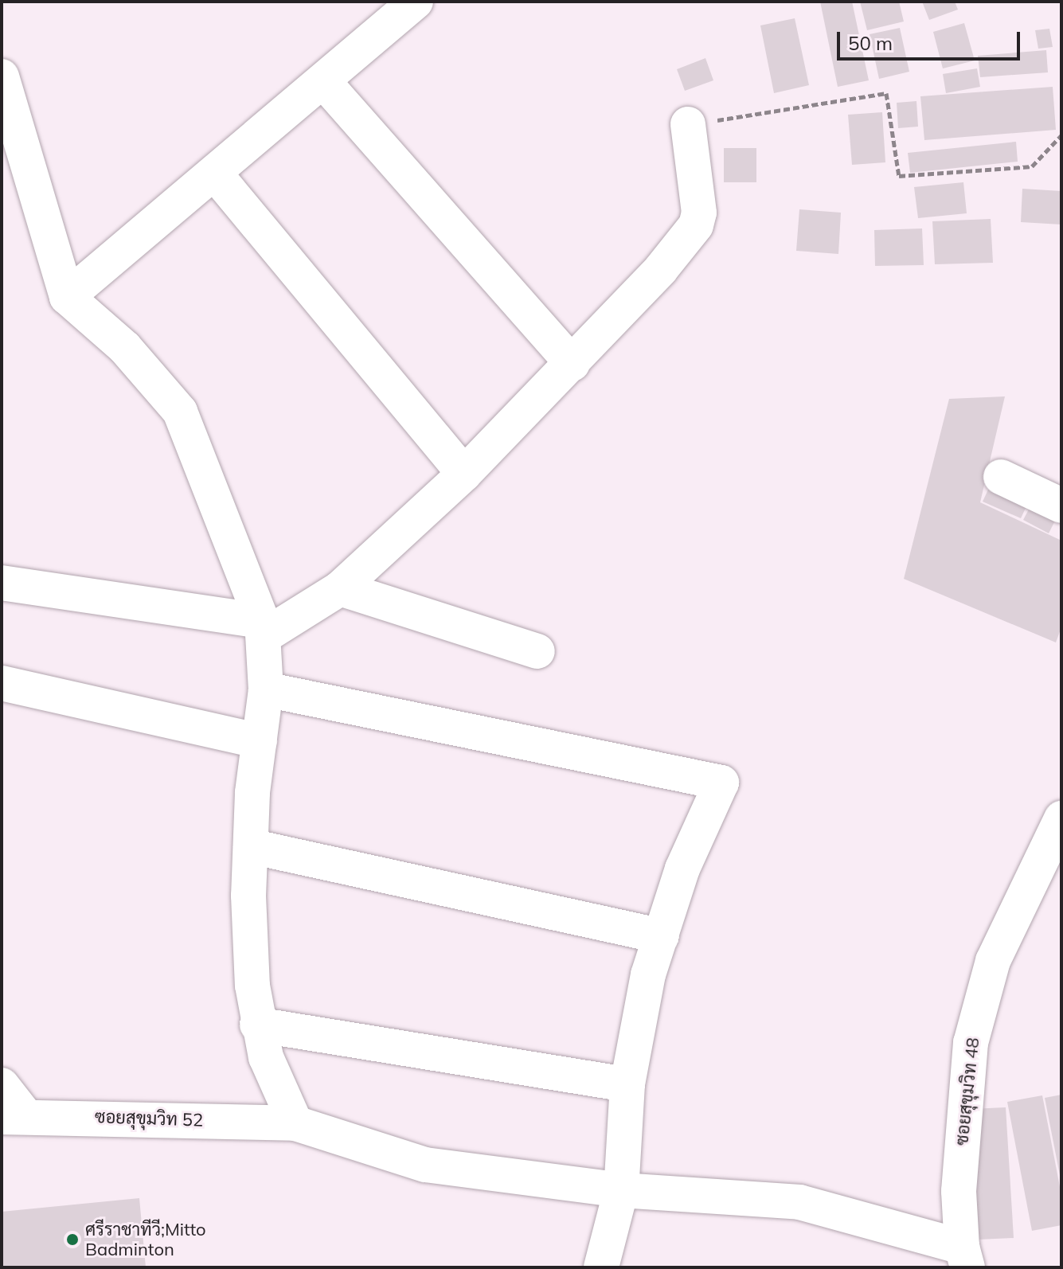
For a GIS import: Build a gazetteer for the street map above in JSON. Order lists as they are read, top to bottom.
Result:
{
  "streets": {
    "street": ["ซอยสุขุมวิท 48", "ซอยสุขุมวิท 52"]
  },
  "crossings": [
    ["ซอยสุขุมวิท 48", "ซอยสุขุมวิท 52"]
  ],
  "places": ["ศรีราชาทีวี;Mitto Badminton"],
  "scale_bar": "50 m"
}
